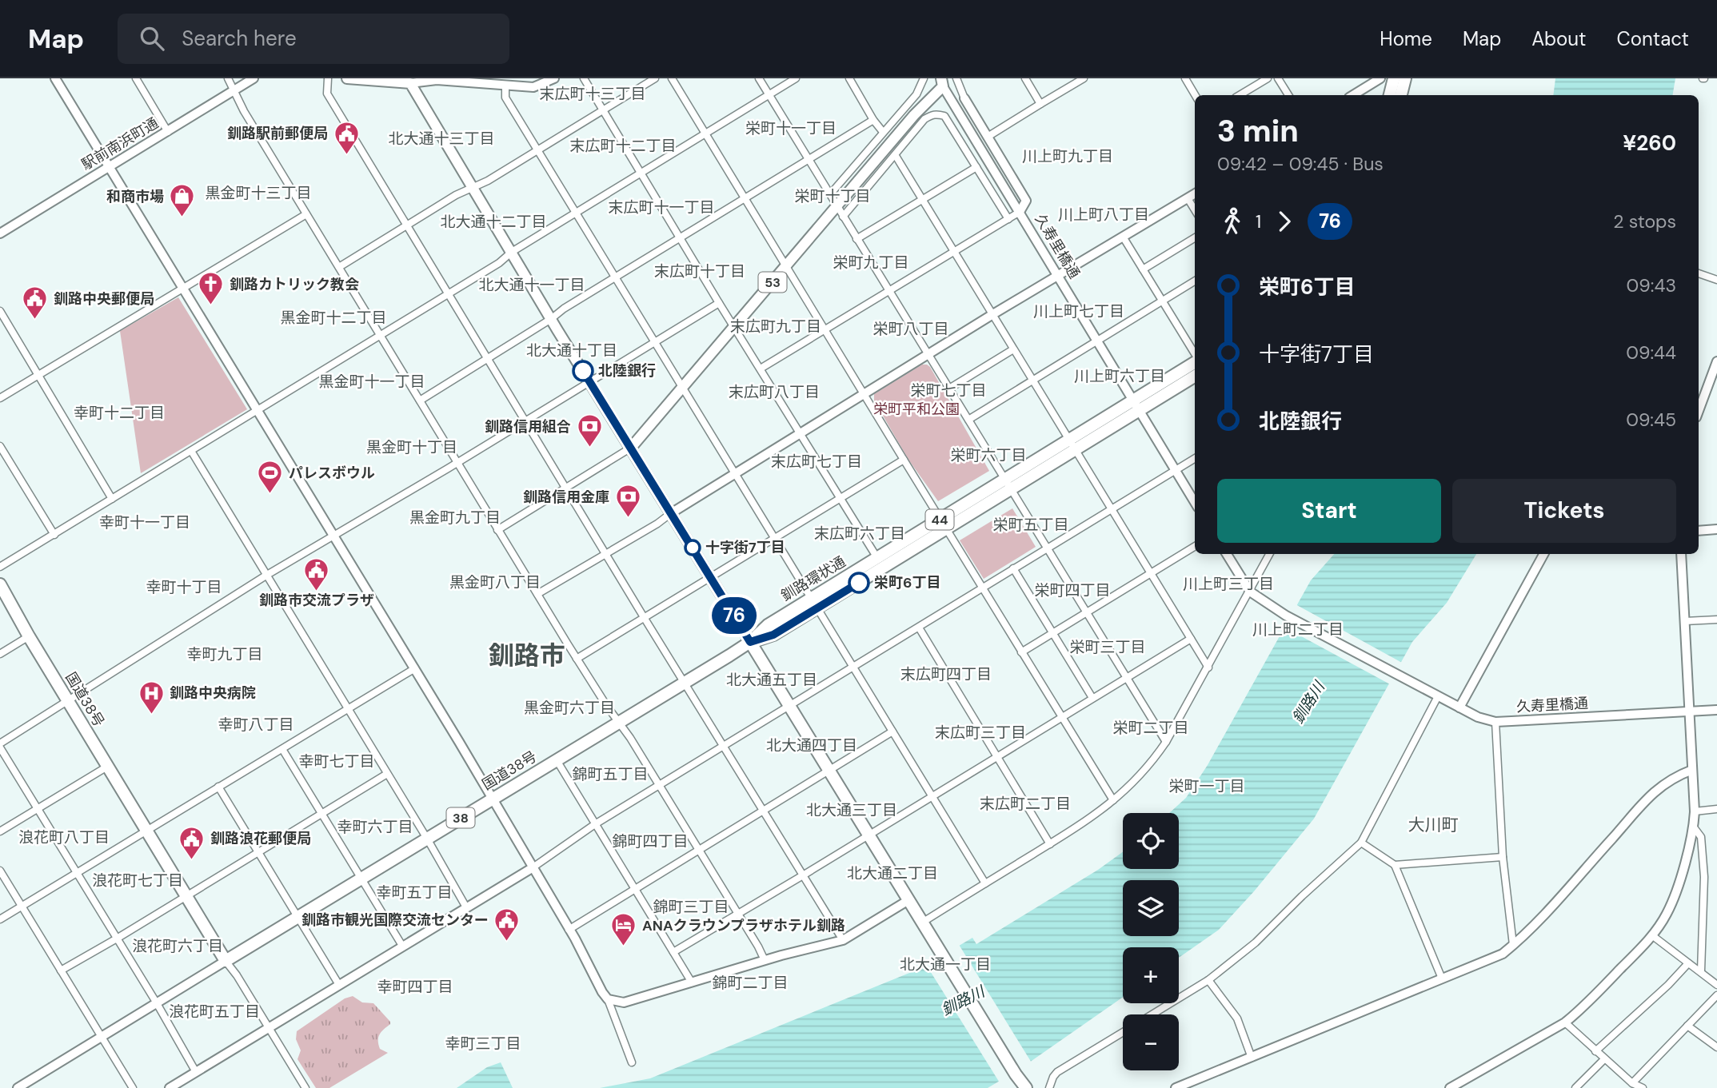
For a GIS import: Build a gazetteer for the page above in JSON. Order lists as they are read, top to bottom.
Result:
{
  "streets": {
    "highway": [
      "44",
      "釧路環状通",
      "国道38号",
      "38"
    ],
    "main road": ["53"],
    "street": ["駅前南浜町通", "久寿里橋通"]
  },
  "crossings": [
    ["久寿里橋通", "53"],
    ["久寿里橋通", "釧路環状通"],
    ["釧路環状通", "国道38号"]
  ],
  "districts": [
    "末広町十三丁目",
    "栄町十一丁目",
    "北大通十三丁目",
    "末広町十二丁目",
    "川上町九丁目",
    "黒金町十三丁目",
    "栄町十丁目",
    "末広町十一丁目",
    "川上町八丁目",
    "北大通十二丁目",
    "栄町九丁目",
    "末広町十丁目",
    "北大通十一丁目",
    "川上町七丁目",
    "黒金町十二丁目",
    "末広町九丁目",
    "栄町八丁目",
    "北大通十丁目",
    "川上町六丁目",
    "黒金町十一丁目",
    "栄町七丁目",
    "末広町八丁目",
    "幸町十二丁目",
    "黒金町十丁目",
    "栄町六丁目",
    "末広町七丁目",
    "黒金町九丁目",
    "幸町十一丁目",
    "栄町五丁目",
    "末広町六丁目",
    "黒金町八丁目",
    "川上町三丁目",
    "幸町十丁目",
    "栄町四丁目",
    "川上町二丁目",
    "栄町三丁目",
    "幸町九丁目",
    "釧路市",
    "末広町四丁目",
    "北大通五丁目",
    "黒金町六丁目",
    "幸町八丁目",
    "栄町二丁目",
    "末広町三丁目",
    "北大通四丁目",
    "幸町七丁目",
    "錦町五丁目",
    "栄町一丁目",
    "末広町二丁目",
    "北大通三丁目",
    "大川町",
    "幸町六丁目",
    "浪花町八丁目",
    "錦町四丁目",
    "北大通二丁目",
    "浪花町七丁目",
    "幸町五丁目",
    "錦町三丁目",
    "浪花町六丁目",
    "北大通一丁目",
    "錦町二丁目",
    "幸町四丁目",
    "浪花町五丁目",
    "幸町三丁目"
  ],
  "water": ["釧路川"],
  "parks": ["栄町平和公園"],
  "places": {
    "public building": [
      "釧路駅前郵便局",
      "釧路中央郵便局",
      "釧路市交流プラザ",
      "釧路浪花郵便局",
      "釧路市観光国際交流センター"
    ],
    "shop": ["和商市場"],
    "church": ["釧路カトリック教会"],
    "other": ["北陸銀行", "十字街7丁目", "栄町6丁目"],
    "bank": ["釧路信用組合", "釧路信用金庫"],
    "sports": ["パレスボウル"],
    "hospital": ["釧路中央病院"],
    "hotel": ["ANAクラウンプラザホテル釧路"]
  },
  "lines": ["bus line 76"],
  "page": {
    "header": "Map",
    "search": "Search here",
    "nav": [
      "Home",
      "Map",
      "About",
      "Contact"
    ],
    "on_map": "76",
    "heading": ["3 min", "09:42 – 09:45 · Bus", "¥260"],
    "legs": ["1", "76", "2 stops"],
    "list": [
      {
        "name": "栄町6丁目",
        "value": "09:43"
      },
      {
        "name": "十字街7丁目",
        "value": "09:44"
      },
      {
        "name": "北陸銀行",
        "value": "09:45"
      }
    ],
    "buttons": ["Start", "Tickets"],
    "map_buttons": ["+", "−"]
  }
}
